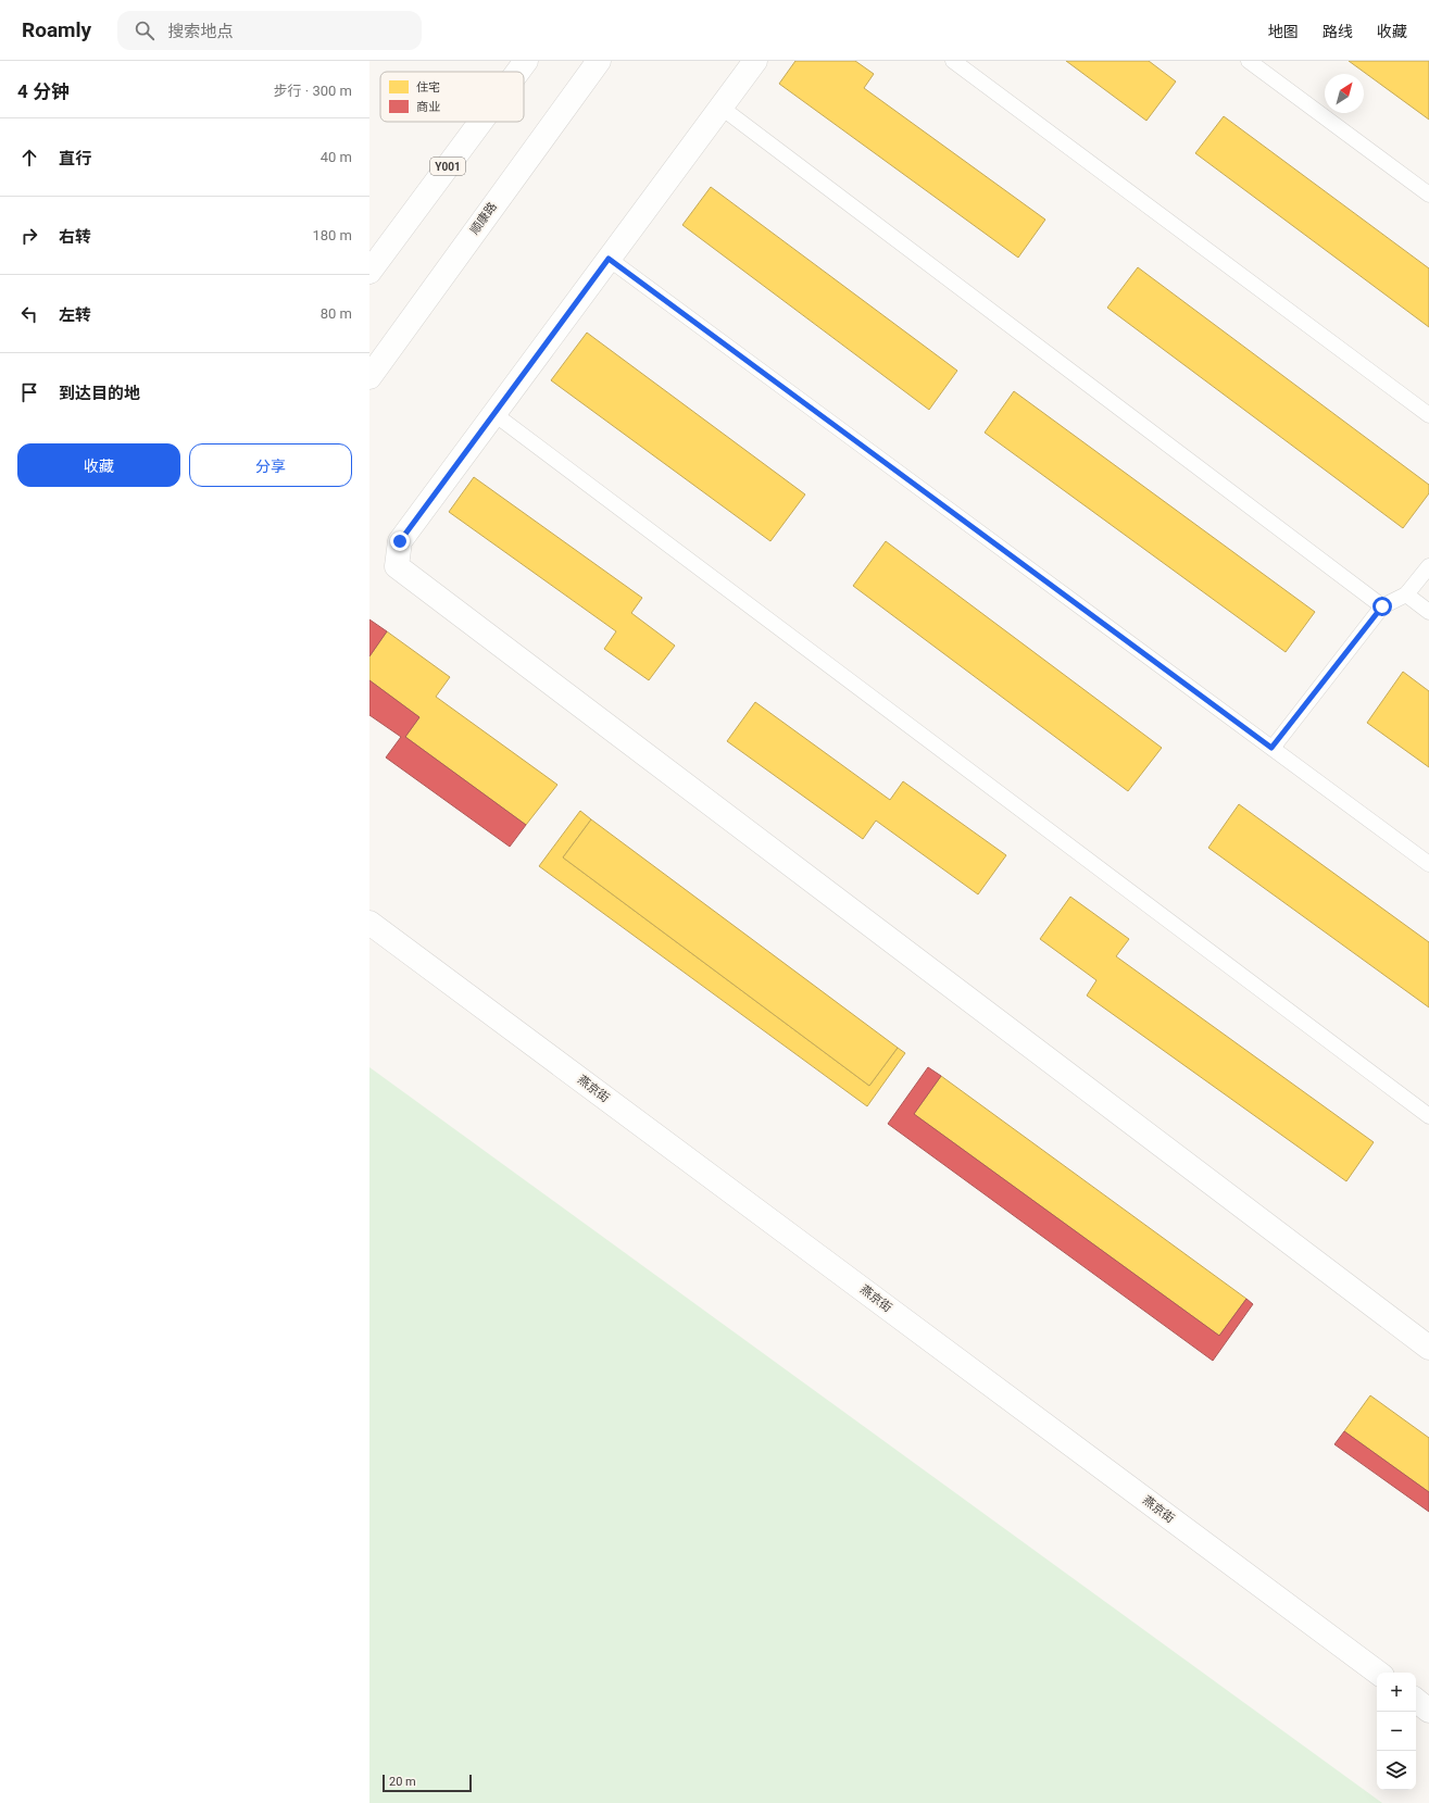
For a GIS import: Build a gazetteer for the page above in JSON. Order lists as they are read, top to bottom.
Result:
{
  "streets": {
    "main road": ["Y001", "顺康路", "燕京街"]
  },
  "legend": ["住宅", "商业"],
  "scale_bar": "20 m",
  "north": "top right",
  "page": {
    "header": "Roamly",
    "search": "搜索地点",
    "nav": ["地图", "路线", "收藏"],
    "heading": ["4 分钟", "步行 · 300 m"],
    "list": [
      ["直行", "40 m"],
      ["右转", "180 m"],
      ["左转", "80 m"],
      "到达目的地"
    ],
    "buttons": ["收藏", "分享"],
    "map_buttons": ["+", "−"],
    "scale": "20 m"
  }
}
